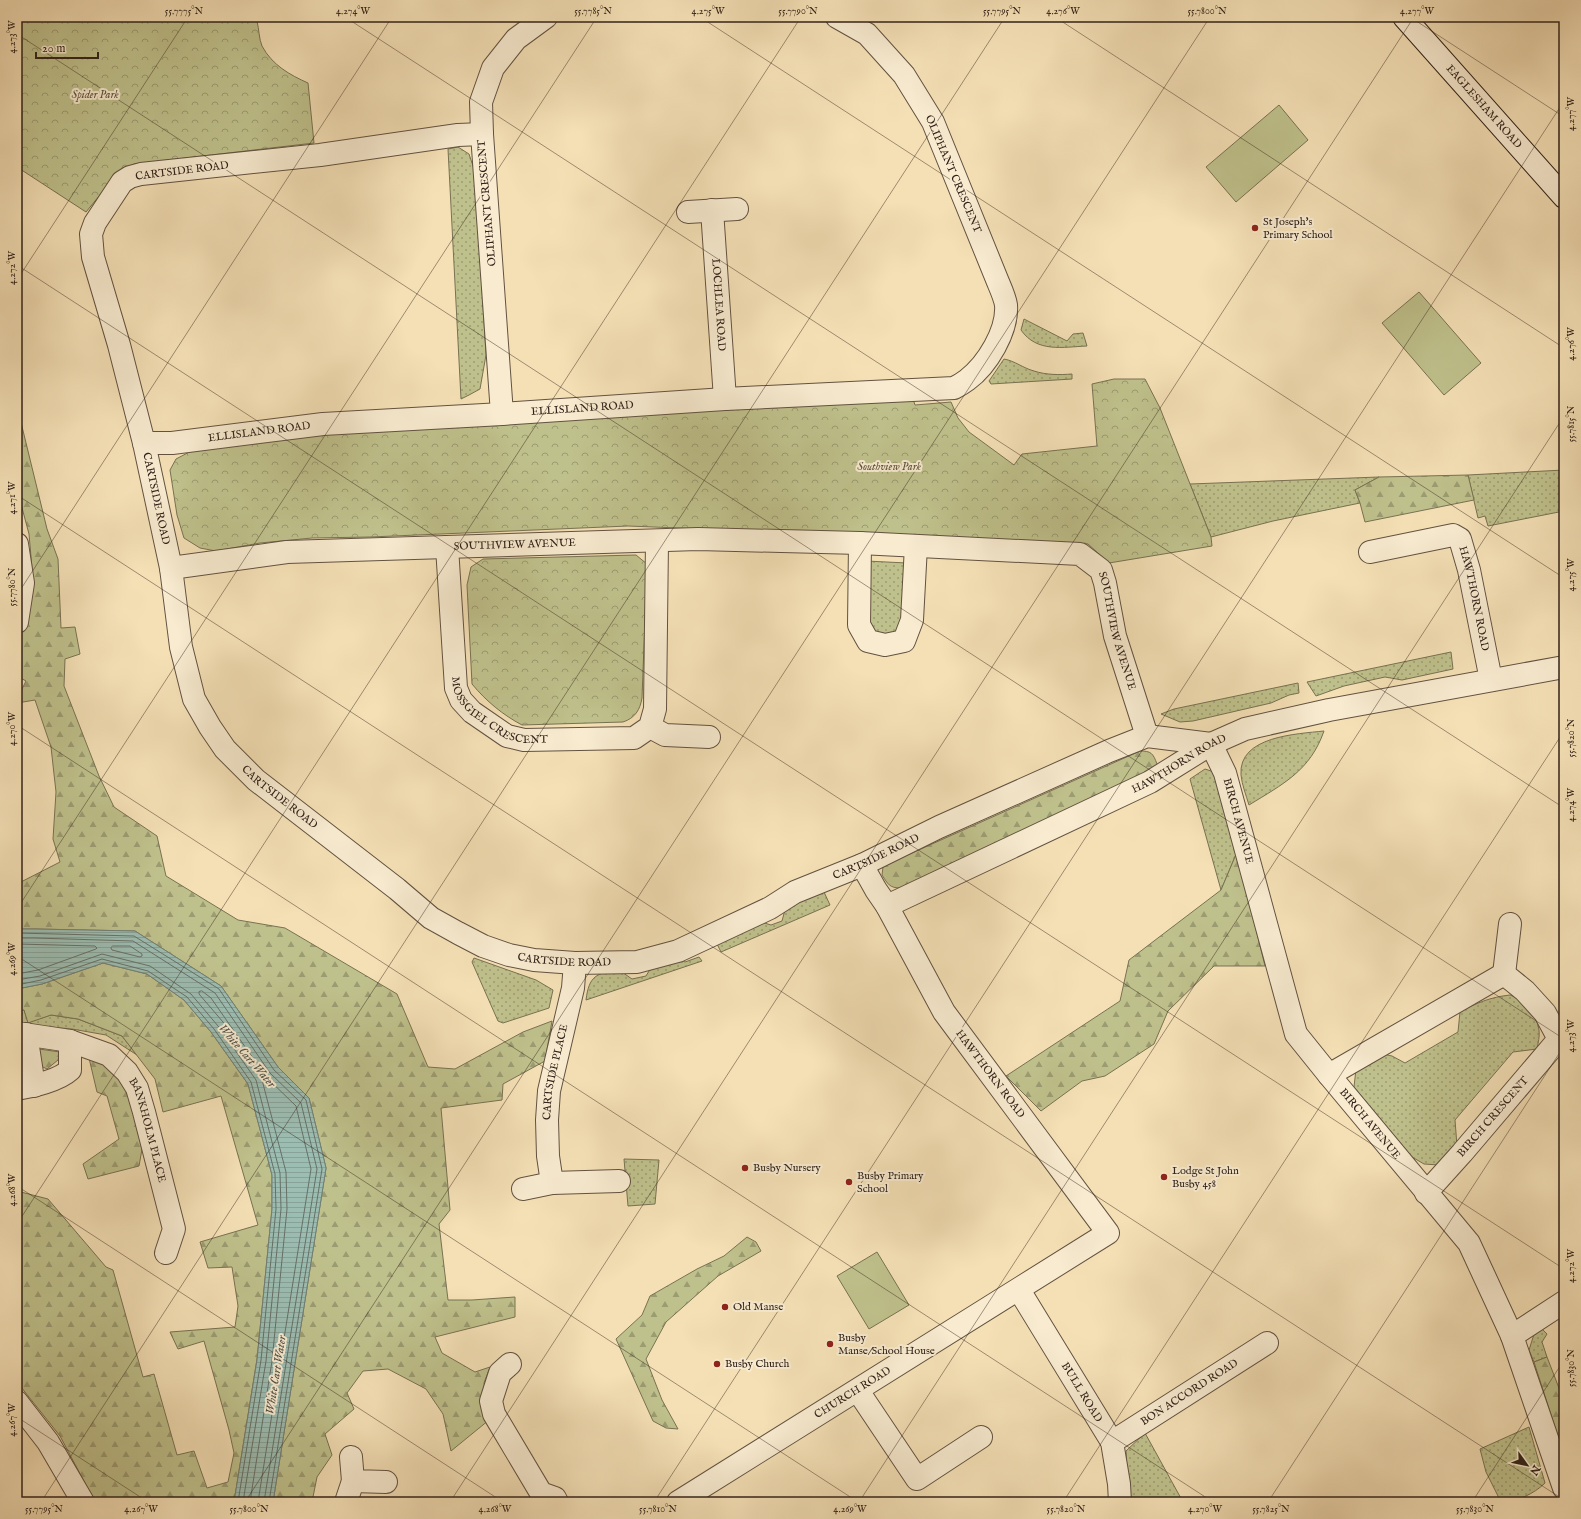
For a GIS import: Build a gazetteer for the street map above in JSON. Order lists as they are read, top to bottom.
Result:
{
  "streets": {
    "street": [
      "EAGLESHAM ROAD",
      "CARTSIDE ROAD",
      "OLIPHANT CRESCENT",
      "LOCHLEA ROAD",
      "ELLISLAND ROAD",
      "SOUTHVIEW AVENUE",
      "HAWTHORN ROAD",
      "MOSSGIEL CRESCENT",
      "BIRCH AVENUE",
      "CARTSIDE PLACE",
      "BIRCH CRESCENT",
      "BANKHOLM PLACE",
      "BULL ROAD",
      "BON ACCORD ROAD",
      "CHURCH ROAD"
    ]
  },
  "crossings": [
    ["CARTSIDE ROAD", "OLIPHANT CRESCENT"],
    ["CARTSIDE ROAD", "ELLISLAND ROAD"],
    ["CARTSIDE ROAD", "SOUTHVIEW AVENUE"],
    ["CARTSIDE ROAD", "HAWTHORN ROAD"],
    ["CARTSIDE ROAD", "BIRCH AVENUE"],
    ["CARTSIDE ROAD", "CARTSIDE PLACE"],
    ["OLIPHANT CRESCENT", "ELLISLAND ROAD"],
    ["LOCHLEA ROAD", "ELLISLAND ROAD"],
    ["SOUTHVIEW AVENUE", "MOSSGIEL CRESCENT"],
    ["HAWTHORN ROAD", "BIRCH AVENUE"],
    ["HAWTHORN ROAD", "CHURCH ROAD"],
    ["BIRCH AVENUE", "BIRCH CRESCENT"],
    ["BULL ROAD", "BON ACCORD ROAD"],
    ["BULL ROAD", "CHURCH ROAD"]
  ],
  "water": ["White Cart Water"],
  "parks": ["Spider Park", "Southview Park"],
  "places": [
    "St Joseph's Primary School",
    "Busby Nursery",
    "Lodge St John Busby 458",
    "Busby Primary School",
    "Old Manse",
    "Busby Manse/School House",
    "Busby Church"
  ],
  "scale_bar": "20 m",
  "north": "bottom right",
  "coordinates": [
    "55.7775°N",
    "4.274°W",
    "55.7785°N",
    "4.275°W",
    "55.7790°N",
    "55.7795°N",
    "4.276°W",
    "55.7800°N",
    "4.277°W",
    "4.273°W",
    "4.272°W",
    "55.7815°N",
    "4.271°W",
    "55.7780°N",
    "4.270°W",
    "55.7820°N",
    "4.269°W",
    "4.268°W",
    "55.7830°N",
    "4.267°W",
    "55.7810°N",
    "55.7825°N"
  ]
}
